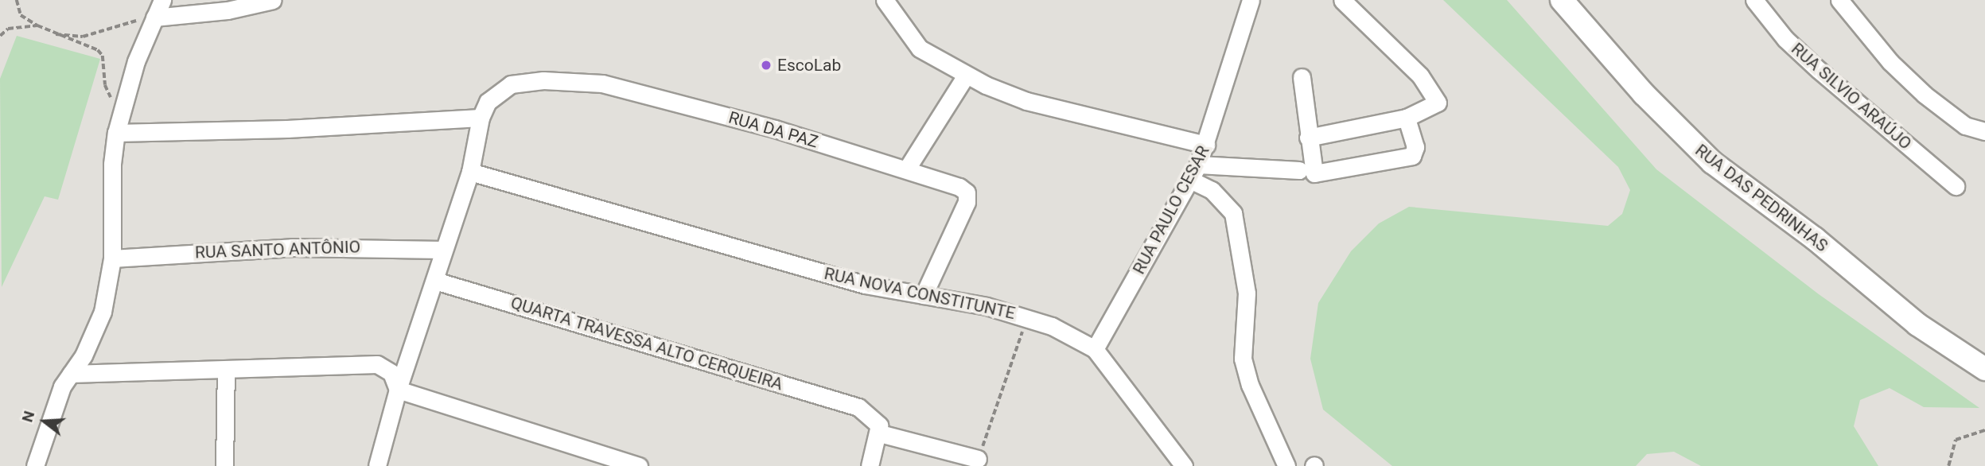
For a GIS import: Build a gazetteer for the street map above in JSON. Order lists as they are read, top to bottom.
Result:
{
  "streets": {
    "main road": ["RUA DAS PEDRINHAS"],
    "street": [
      "RUA SILVIO ARAÚJO",
      "RUA DA PAZ",
      "RUA PAULO CESAR",
      "RUA SANTO ANTÔNIO",
      "RUA NOVA CONSTITUNTE",
      "QUARTA TRAVESSA ALTO CERQUEIRA"
    ]
  },
  "crossings": [
    ["RUA DA PAZ", "RUA NOVA CONSTITUNTE"],
    ["RUA PAULO CESAR", "RUA NOVA CONSTITUNTE"]
  ],
  "places": ["EscoLab"],
  "north": "left"
}
